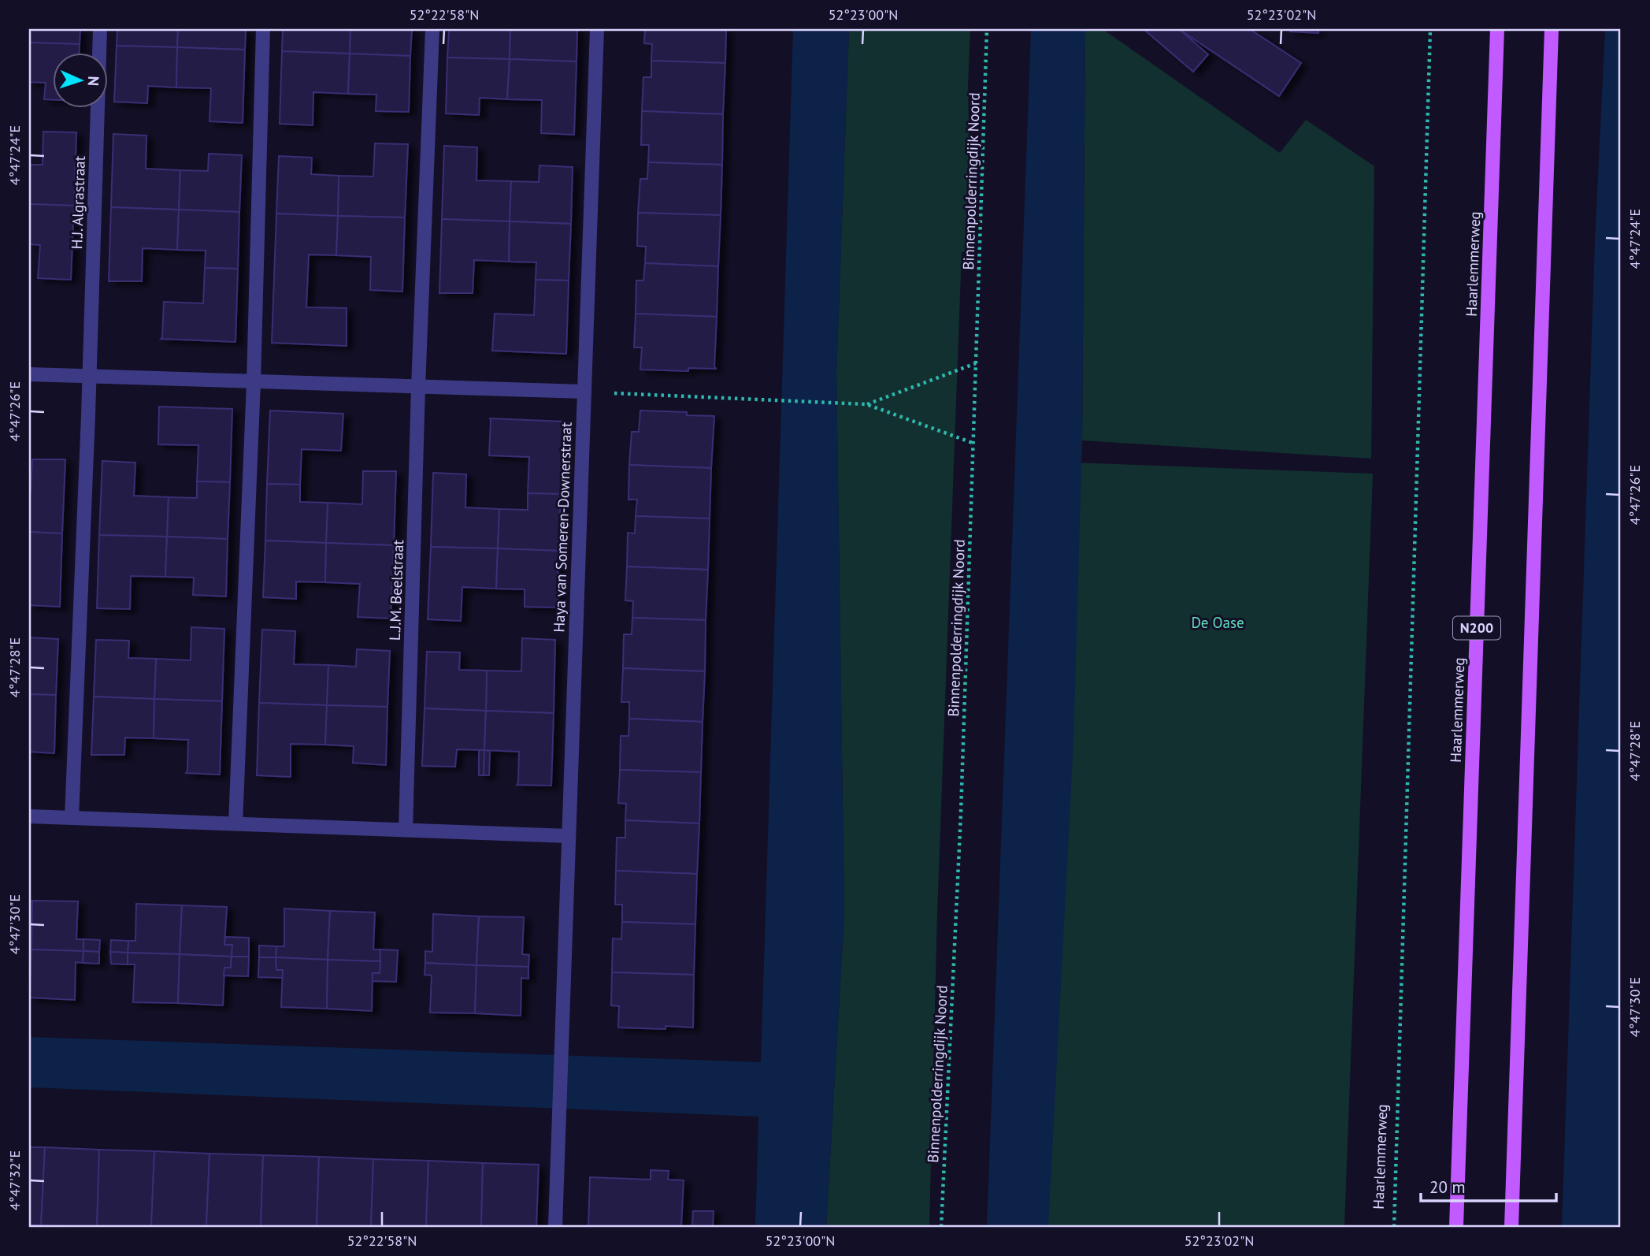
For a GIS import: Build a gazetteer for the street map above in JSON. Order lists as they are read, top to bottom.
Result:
{
  "streets": {
    "main road": ["Haarlemmerweg", "N200"],
    "street": ["H.J. Algrastraat", "Haya van Someren-Downerstraat", "L.J.M. Beelstraat"],
    "path": ["Binnenpolderringdijk Noord"]
  },
  "parks": ["De Oase"],
  "scale_bar": "20 m",
  "north": "right",
  "coordinates": [
    "52°22'58\"N",
    "52°23'00\"N",
    "52°23'02\"N",
    "4°47'24\"E",
    "4°47'26\"E",
    "4°47'28\"E",
    "4°47'30\"E",
    "4°47'32\"E"
  ]
}
